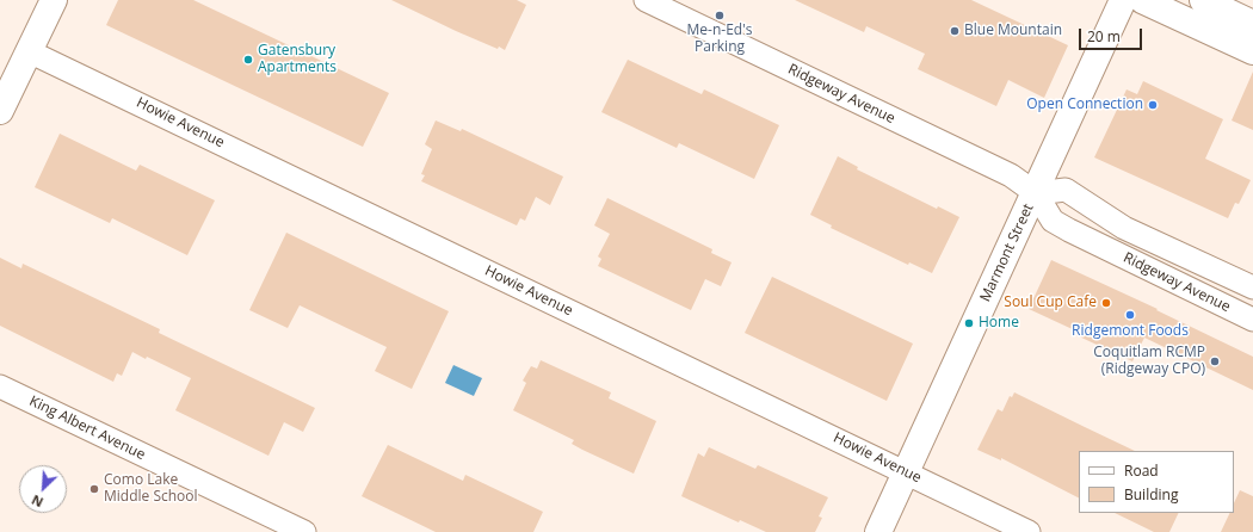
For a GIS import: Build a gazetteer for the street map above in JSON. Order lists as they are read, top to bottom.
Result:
{
  "streets": {
    "street": [
      "Ridgeway Avenue",
      "Howie Avenue",
      "Marmont Street",
      "King Albert Avenue"
    ]
  },
  "crossings": [
    ["Ridgeway Avenue", "Marmont Street"],
    ["Howie Avenue", "Marmont Street"]
  ],
  "places": [
    "Me-n-Ed's Parking",
    "Blue Mountain",
    "Gatensbury Apartments",
    "Open Connection",
    "Soul Cup Cafe",
    "Ridgemont Foods",
    "Home",
    "Coquitlam RCMP (Ridgeway CPO)",
    "Como Lake Middle School"
  ],
  "legend": ["Road", "Building"],
  "scale_bar": "20 m",
  "north": "bottom left"
}
